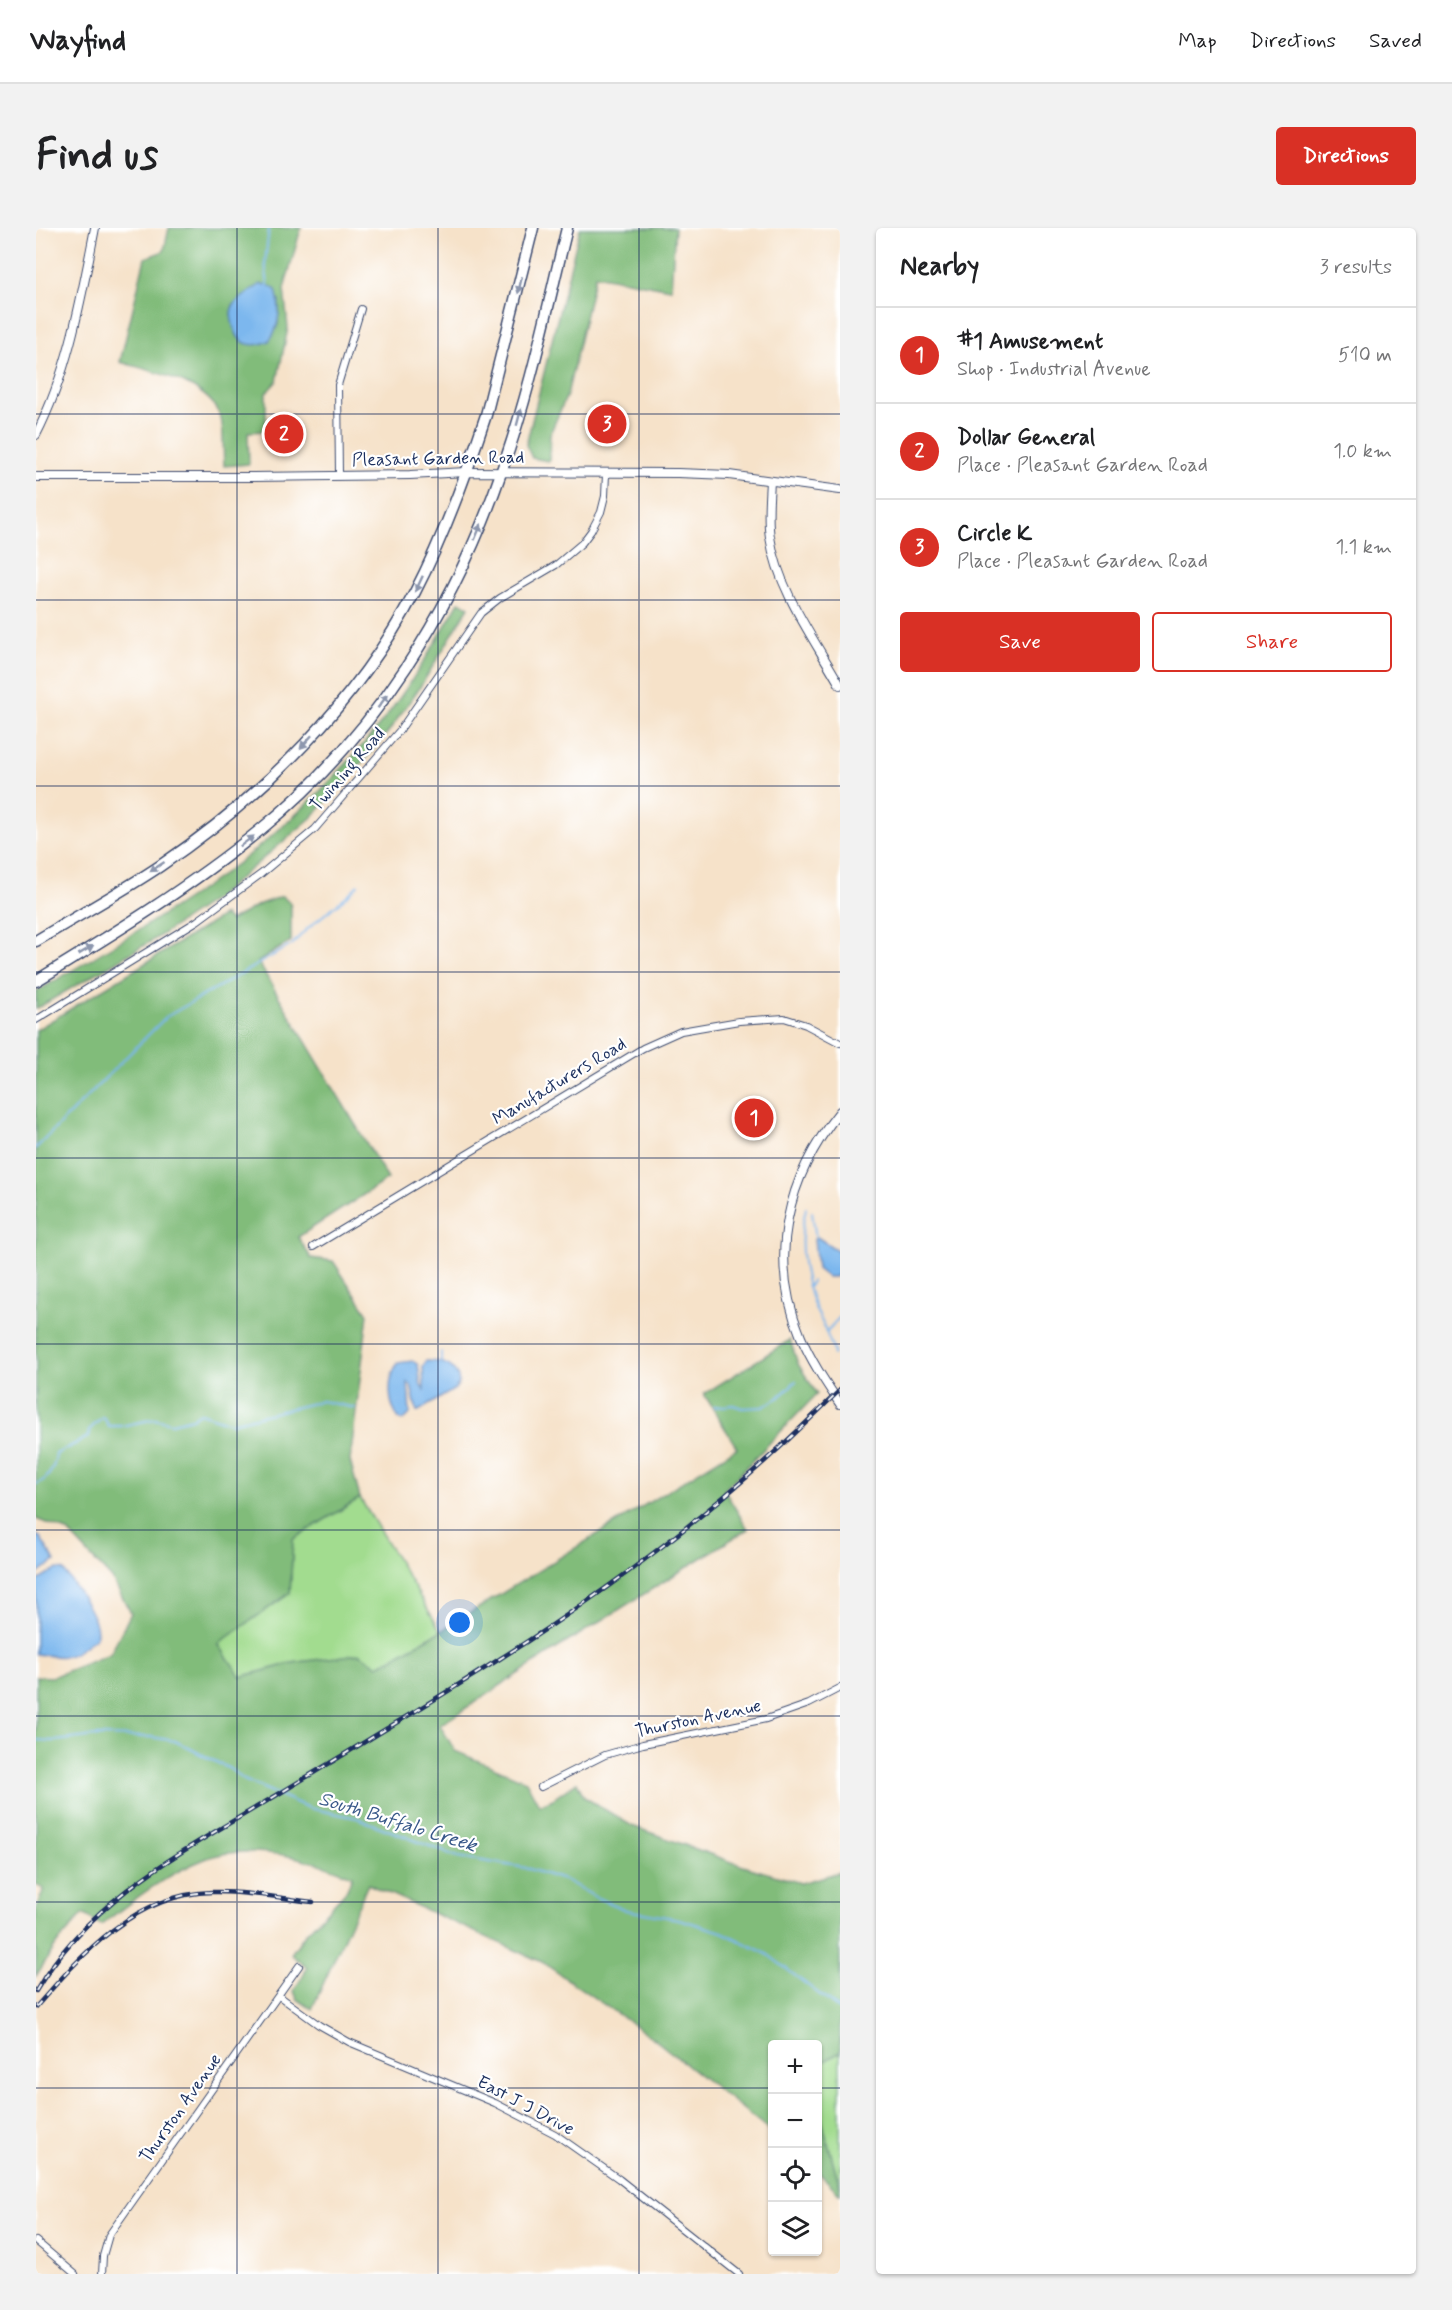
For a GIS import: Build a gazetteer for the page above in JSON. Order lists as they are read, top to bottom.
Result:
{
  "streets": {
    "main road": ["Pleasant Garden Road"],
    "street": [
      "Twining Road",
      "Manufacturers Road",
      "Thurston Avenue",
      "East J J Drive"
    ]
  },
  "crossings": [
    ["Pleasant Garden Road", "Twining Road"],
    ["Thurston Avenue", "East J J Drive"]
  ],
  "water": ["South Buffalo Creek"],
  "page": {
    "header": "Wayfind",
    "nav": ["Map", "Directions", "Saved"],
    "buttons": [
      "Directions",
      ["Save", "Share"]
    ],
    "title": "Find us",
    "heading": ["Nearby", "3 results"],
    "list": [
      {
        "mark": "1",
        "name": "#1 Amusement",
        "note": "Shop · Industrial Avenue",
        "value": "510 m"
      },
      {
        "mark": "2",
        "name": "Dollar General",
        "note": "Place · Pleasant Garden Road",
        "value": "1.0 km"
      },
      {
        "mark": "3",
        "name": "Circle K",
        "note": "Place · Pleasant Garden Road",
        "value": "1.1 km"
      }
    ],
    "pins": ["3", "2", "1"],
    "map_buttons": ["+", "−"]
  }
}
